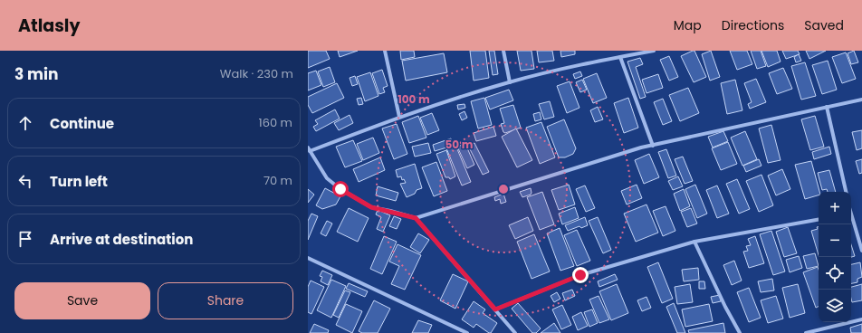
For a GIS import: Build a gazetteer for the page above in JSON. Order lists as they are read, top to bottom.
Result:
{
  "page": {
    "header": "Atlasly",
    "nav": ["Map", "Directions", "Saved"],
    "heading": ["3 min", "Walk · 230 m"],
    "list": [
      ["Continue", "160 m"],
      ["Turn left", "70 m"],
      "Arrive at destination"
    ],
    "map_buttons": ["+", "−"],
    "buttons": ["Save", "Share"]
  },
  "rings": ["100 m", "50 m"]
}
